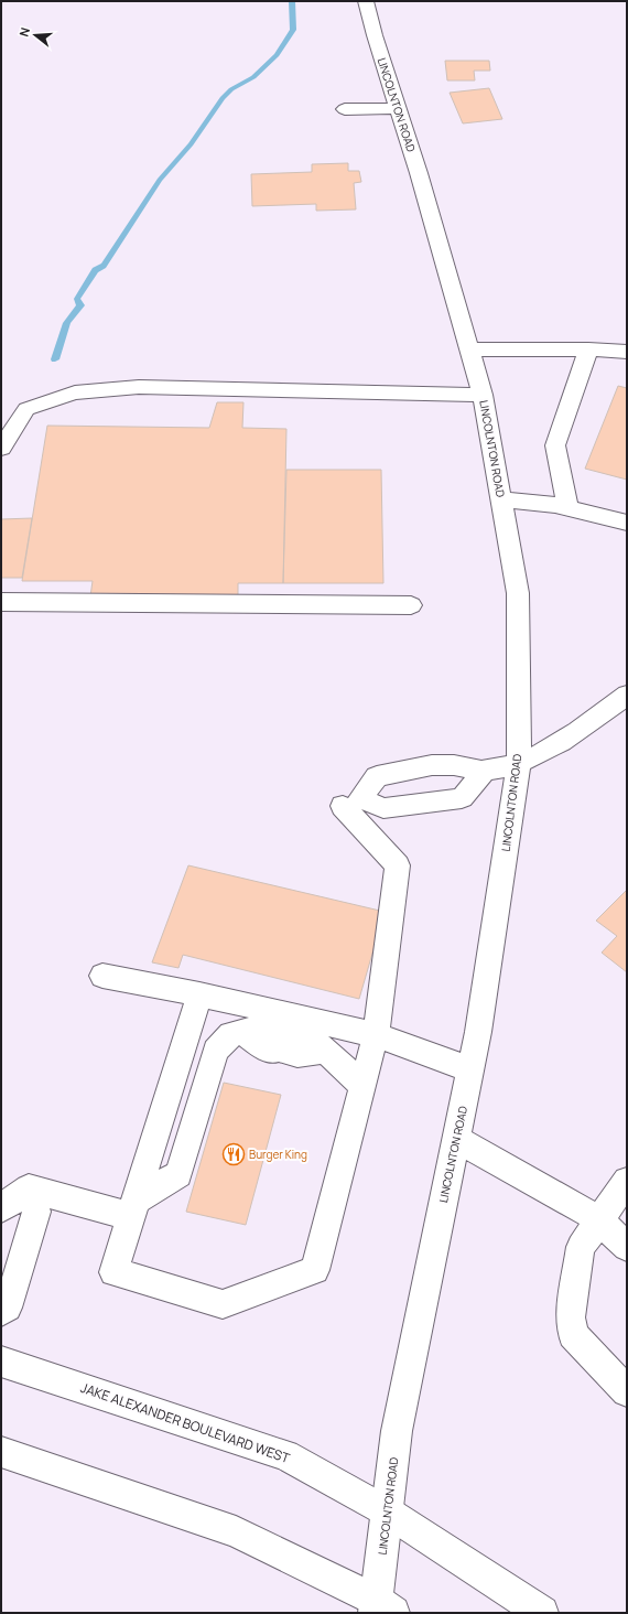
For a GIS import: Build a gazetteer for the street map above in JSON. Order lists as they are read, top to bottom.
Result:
{
  "streets": {
    "main road": ["LINCOLNTON ROAD", "JAKE ALEXANDER BOULEVARD WEST"]
  },
  "crossings": [
    ["LINCOLNTON ROAD", "JAKE ALEXANDER BOULEVARD WEST"]
  ],
  "places": {
    "restaurant": ["Burger King"]
  },
  "north": "left"
}
